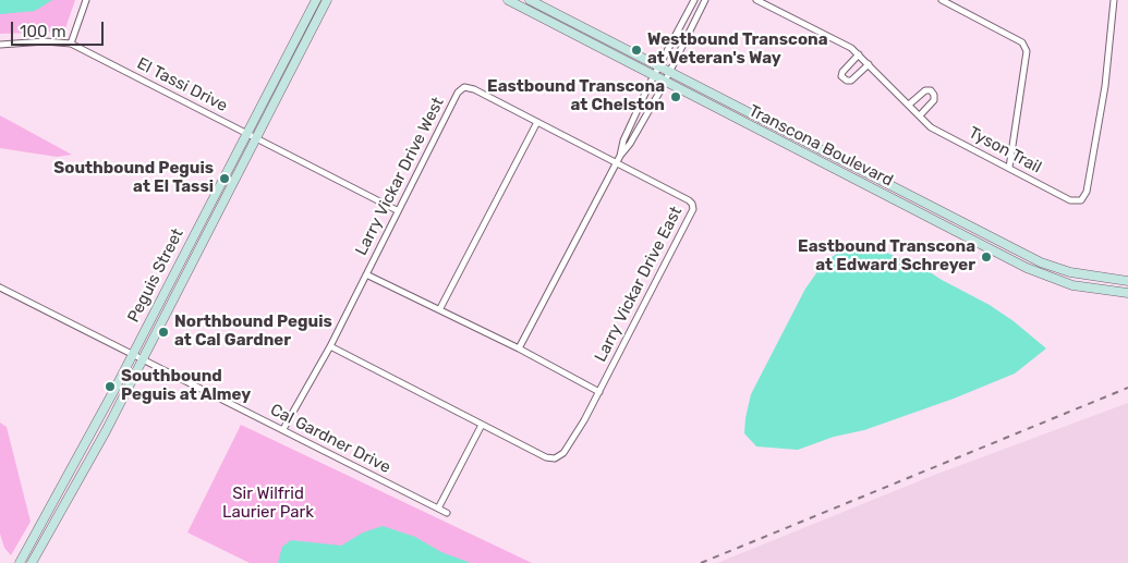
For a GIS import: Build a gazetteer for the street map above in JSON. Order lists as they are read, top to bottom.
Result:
{
  "streets": {
    "street": [
      "El Tassi Drive",
      "Transcona Boulevard",
      "Tyson Trail",
      "Larry Vickar Drive West",
      "Peguis Street",
      "Larry Vickar Drive East",
      "Cal Gardner Drive"
    ]
  },
  "crossings": [
    ["El Tassi Drive", "Larry Vickar Drive West"],
    ["El Tassi Drive", "Peguis Street"],
    ["Larry Vickar Drive West", "Larry Vickar Drive East"],
    ["Larry Vickar Drive West", "Cal Gardner Drive"],
    ["Peguis Street", "Cal Gardner Drive"]
  ],
  "parks": ["Sir Wilfrid Laurier Park"],
  "places": [
    "Westbound Transcona at Veteran's Way",
    "Eastbound Transcona at Chelston",
    "Southbound Peguis at El Tassi",
    "Eastbound Transcona at Edward Schreyer",
    "Northbound Peguis at Cal Gardner",
    "Southbound Peguis at Almey"
  ],
  "scale_bar": "100 m"
}
